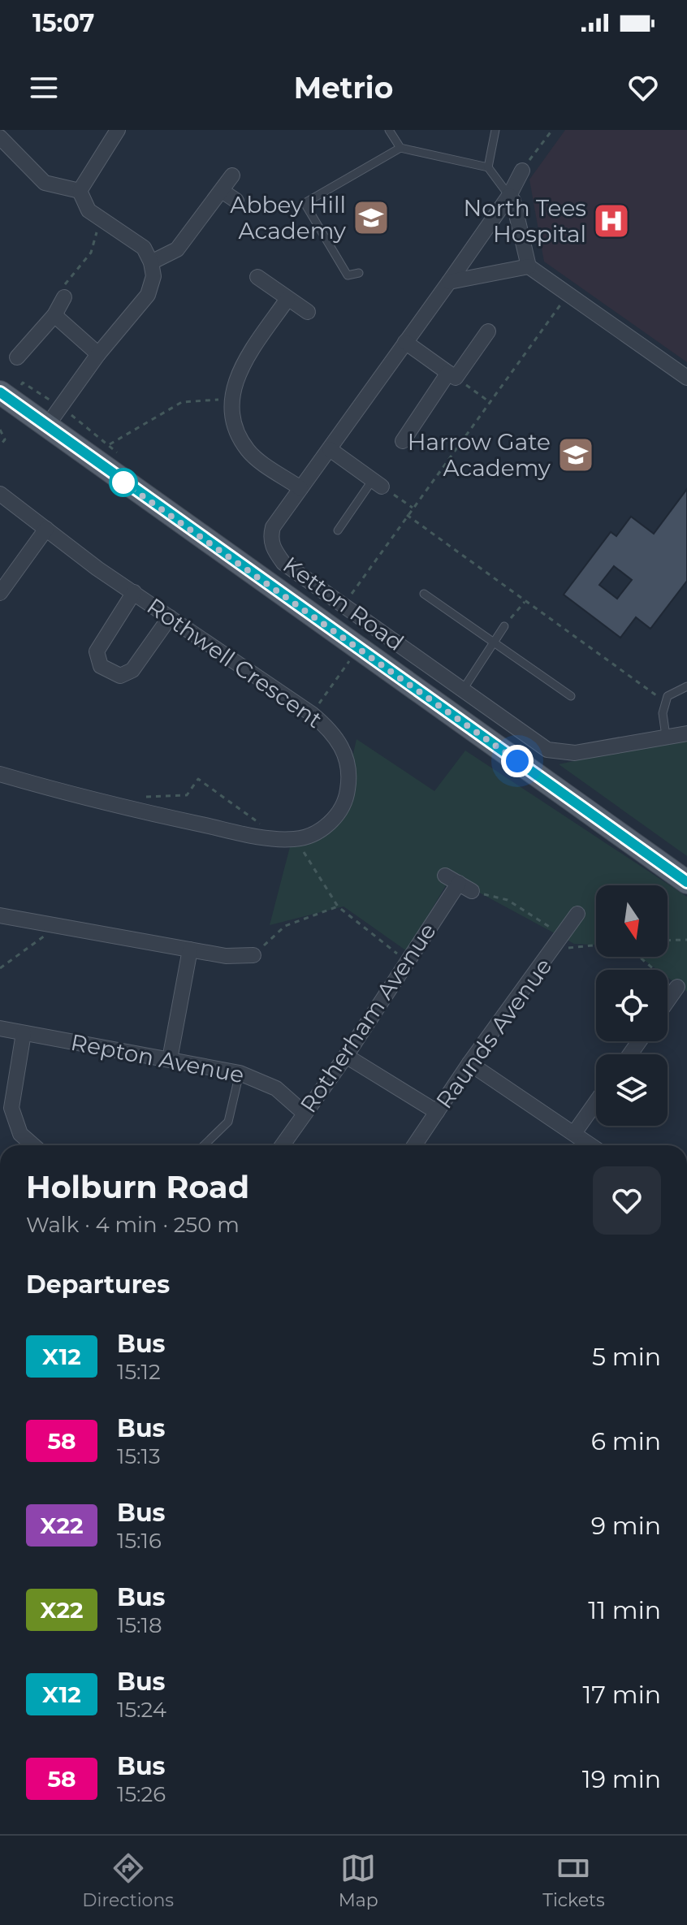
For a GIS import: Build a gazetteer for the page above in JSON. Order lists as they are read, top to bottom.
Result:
{
  "streets": {
    "street": [
      "Ketton Road",
      "Rothwell Crescent",
      "Rotherham Avenue",
      "Raunds Avenue",
      "Repton Avenue"
    ]
  },
  "crossings": [
    ["Rotherham Avenue", "Repton Avenue"]
  ],
  "places": {
    "school or university": ["Abbey Hill Academy", "Harrow Gate Academy"],
    "hospital": ["North Tees Hospital"]
  },
  "lines": ["bus line X12"],
  "north": "bottom",
  "page": {
    "status": "15:07",
    "header": "Metrio",
    "heading": [
      ["Holburn Road", "Walk · 4 min · 250 m"],
      "Departures"
    ],
    "list": [
      {
        "mark": "X12",
        "name": "Bus",
        "note": "15:12",
        "value": "5 min"
      },
      {
        "mark": "58",
        "name": "Bus",
        "note": "15:13",
        "value": "6 min"
      },
      {
        "mark": "X22",
        "name": "Bus",
        "note": "15:16",
        "value": "9 min"
      },
      {
        "mark": "X22",
        "name": "Bus",
        "note": "15:18",
        "value": "11 min"
      },
      {
        "mark": "X12",
        "name": "Bus",
        "note": "15:24",
        "value": "17 min"
      },
      {
        "mark": "58",
        "name": "Bus",
        "note": "15:26",
        "value": "19 min"
      }
    ],
    "tabs": ["Directions", "Map", "Tickets"]
  }
}
